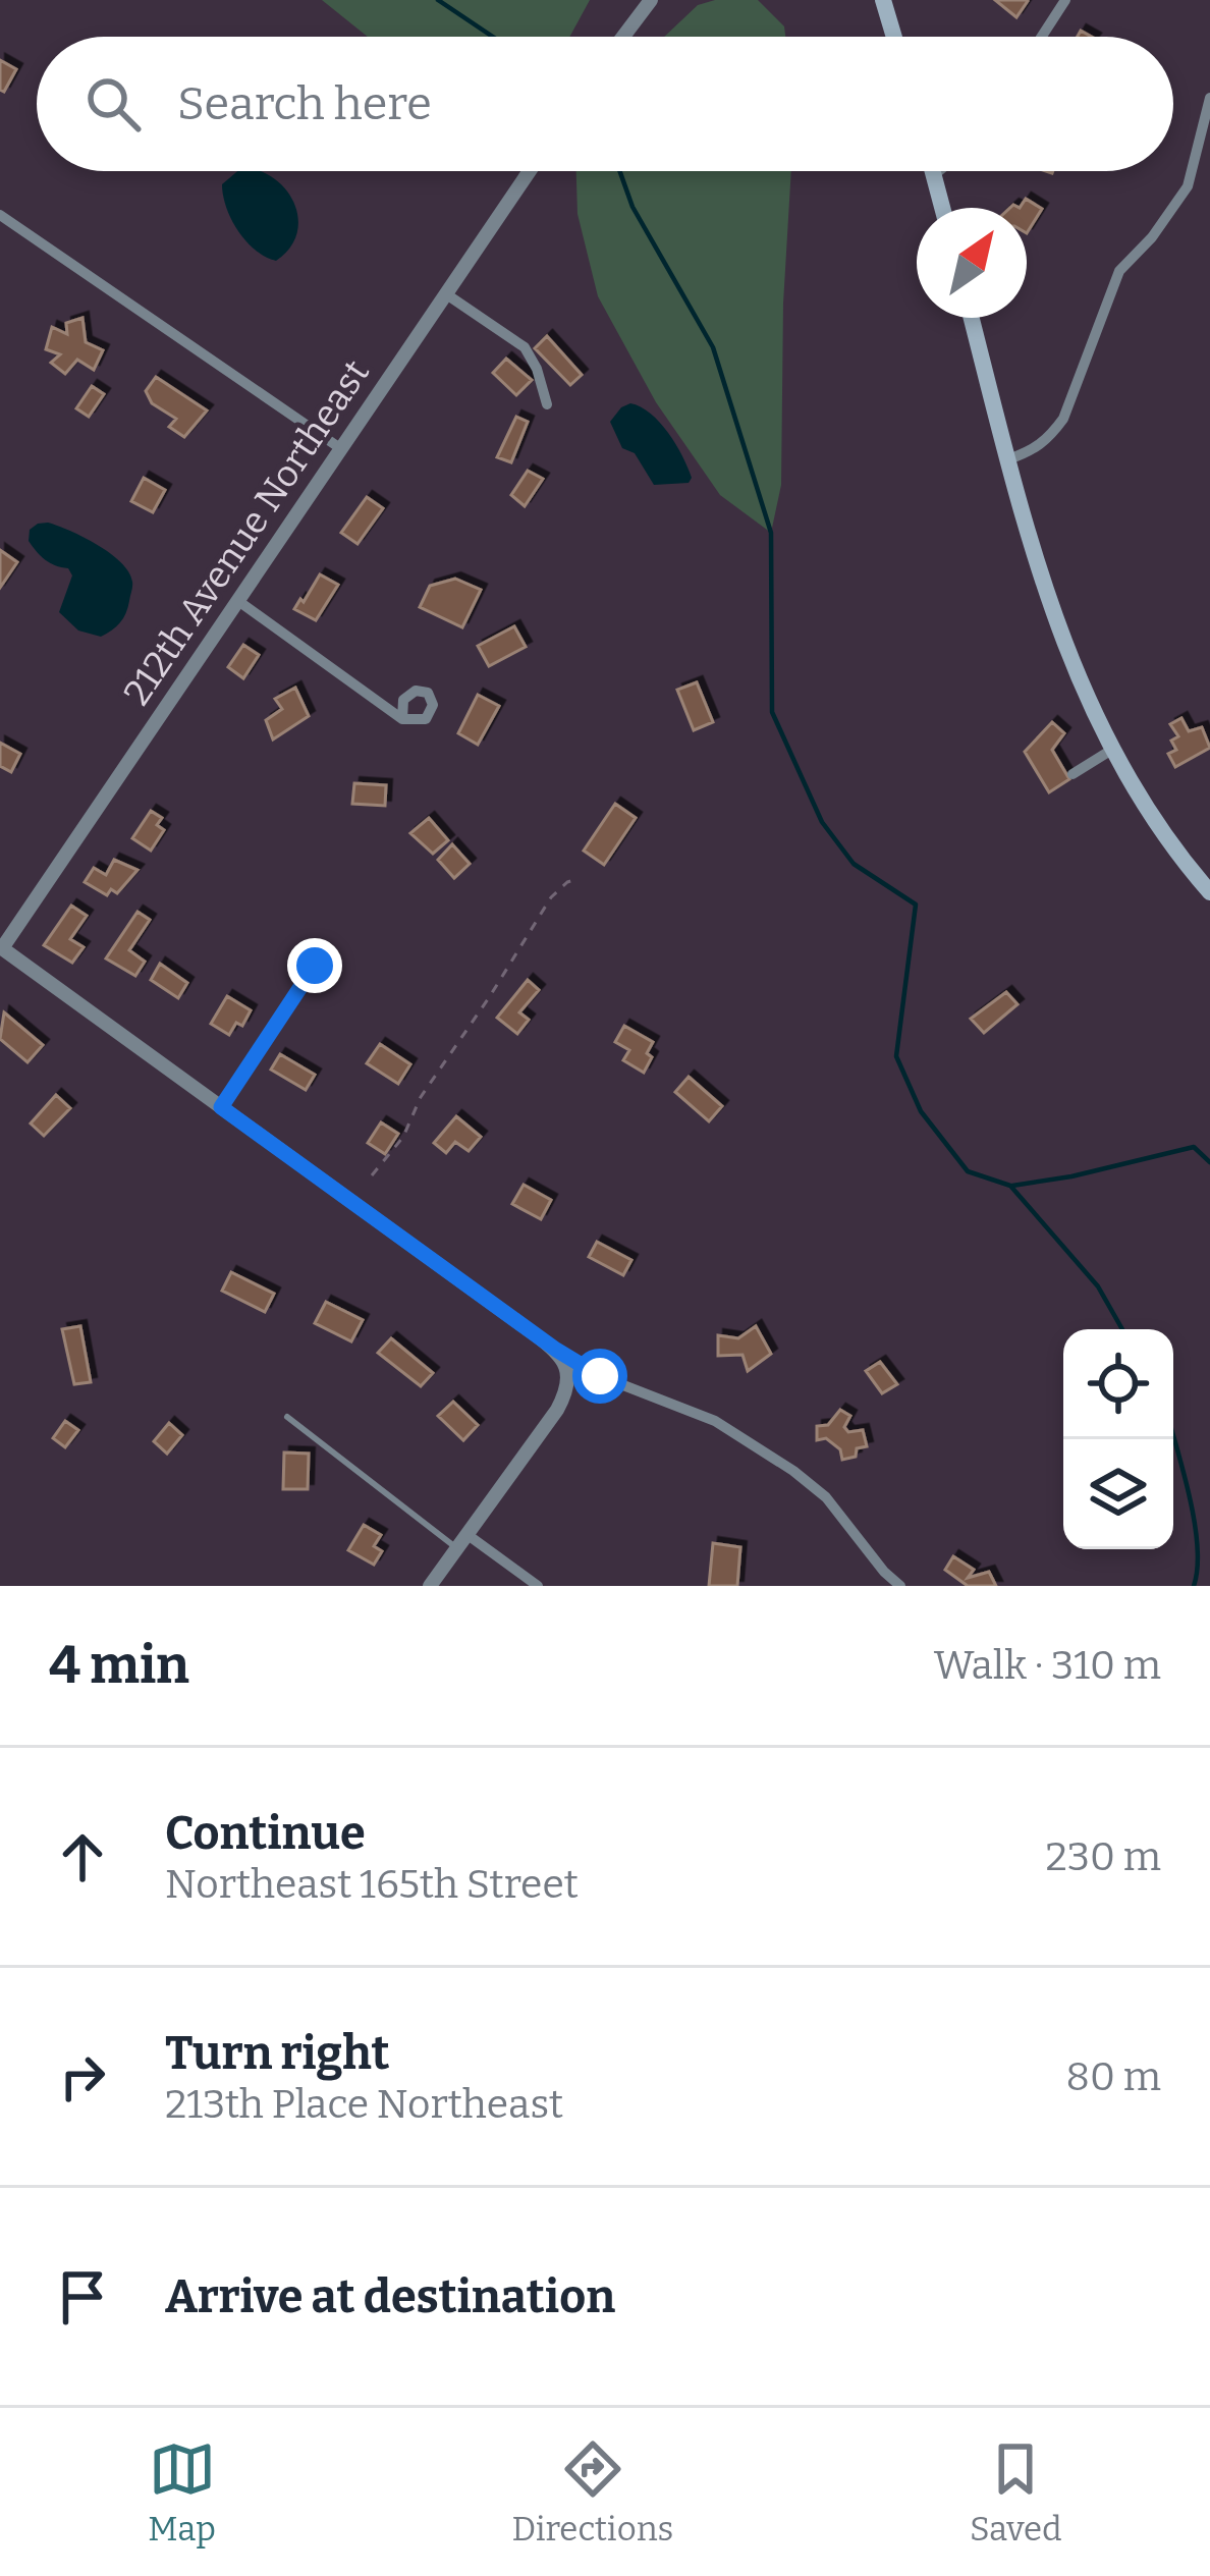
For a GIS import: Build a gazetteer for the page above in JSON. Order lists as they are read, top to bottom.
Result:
{
  "streets": {
    "street": ["212th Avenue Northeast"]
  },
  "north": "top right",
  "page": {
    "search": "Search here",
    "heading": ["4 min", "Walk · 310 m"],
    "list": [
      ["Continue", "Northeast 165th Street", "230 m"],
      ["Turn right", "213th Place Northeast", "80 m"],
      "Arrive at destination"
    ],
    "nav": ["Map", "Directions", "Saved"]
  }
}
